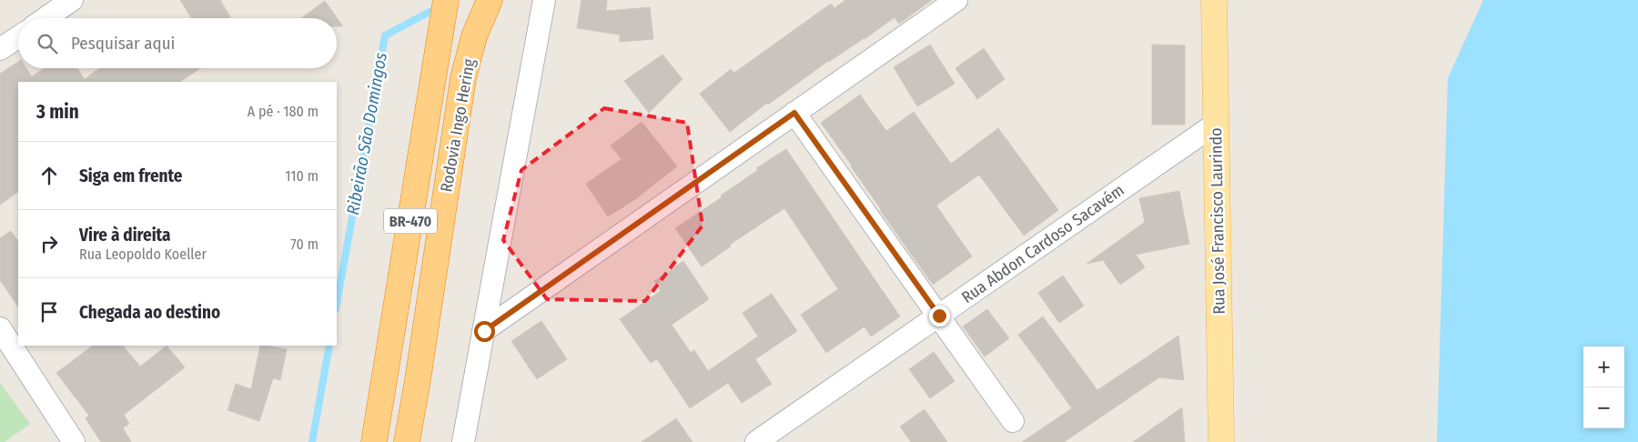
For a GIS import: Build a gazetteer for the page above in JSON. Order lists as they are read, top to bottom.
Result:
{
  "streets": {
    "highway": ["Rodovia Ingo Hering", "BR-470"],
    "main road": ["Rua José Francisco Laurindo"],
    "street": ["Rua Abdon Cardoso Sacavém"]
  },
  "crossings": [
    ["Rua José Francisco Laurindo", "Rua Abdon Cardoso Sacavém"]
  ],
  "water": ["Ribeirão São Domingos"],
  "page": {
    "search": "Pesquisar aqui",
    "heading": ["3 min", "A pé · 180 m"],
    "list": [
      ["Siga em frente", "110 m"],
      ["Vire à direita", "Rua Leopoldo Koeller", "70 m"],
      "Chegada ao destino"
    ],
    "map_buttons": ["+", "−"]
  }
}
